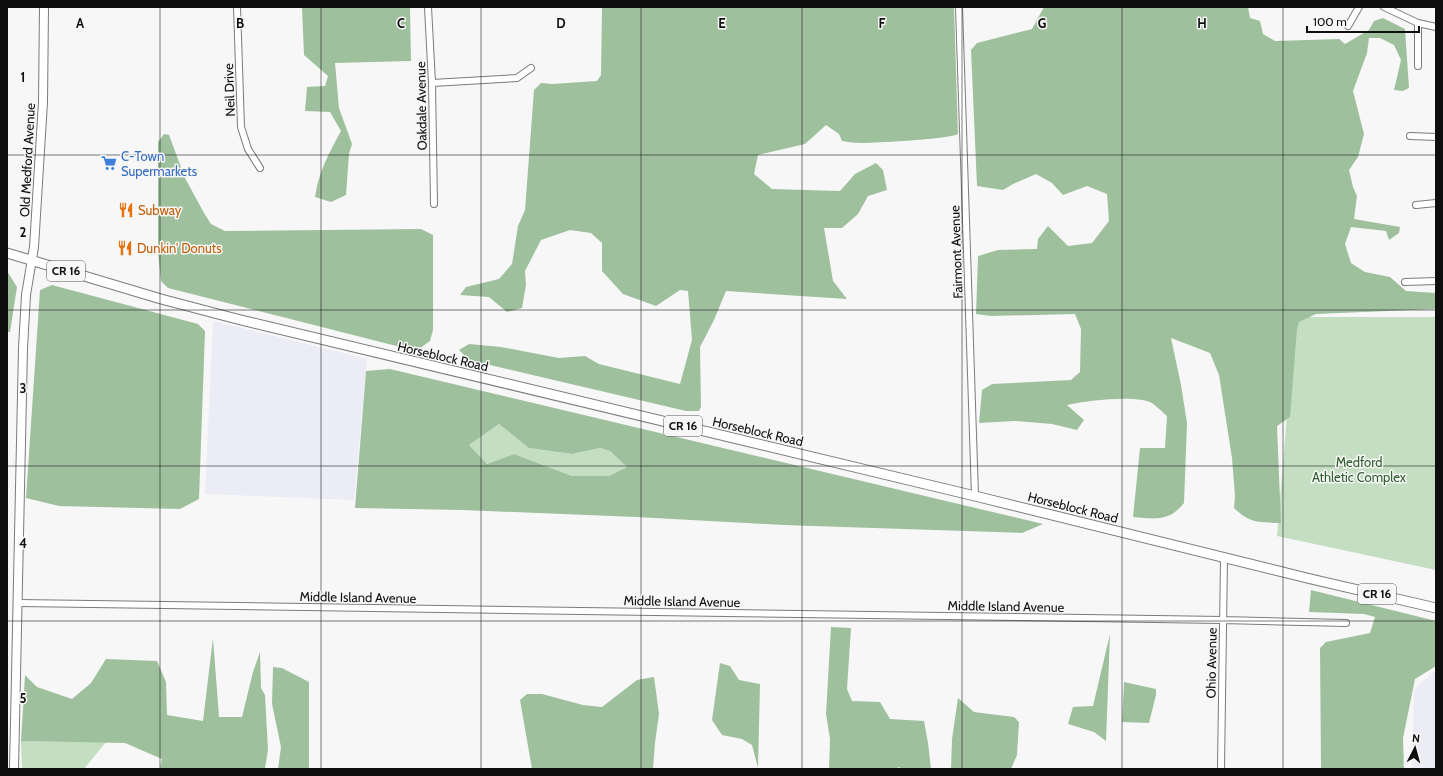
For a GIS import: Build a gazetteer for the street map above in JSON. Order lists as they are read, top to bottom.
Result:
{
  "streets": {
    "main road": ["CR 16", "Horseblock Road"],
    "street": [
      "Neil Drive",
      "Oakdale Avenue",
      "Old Medford Avenue",
      "Fairmont Avenue",
      "Middle Island Avenue",
      "Ohio Avenue"
    ]
  },
  "crossings": [
    ["Old Medford Avenue", "Horseblock Road"],
    ["Old Medford Avenue", "Middle Island Avenue"],
    ["Fairmont Avenue", "Horseblock Road"],
    ["Horseblock Road", "Ohio Avenue"],
    ["Middle Island Avenue", "Ohio Avenue"]
  ],
  "parks": ["Medford Athletic Complex"],
  "places": {
    "supermarket": ["C‑Town Supermarkets"],
    "restaurant": ["Subway", "Dunkin' Donuts"]
  },
  "scale_bar": "100 m",
  "north": "top",
  "grid": {
    "columns": [
      "A",
      "B",
      "C",
      "D",
      "E",
      "F",
      "G",
      "H"
    ],
    "rows": [
      "1",
      "2",
      "3",
      "4",
      "5"
    ]
  }
}
